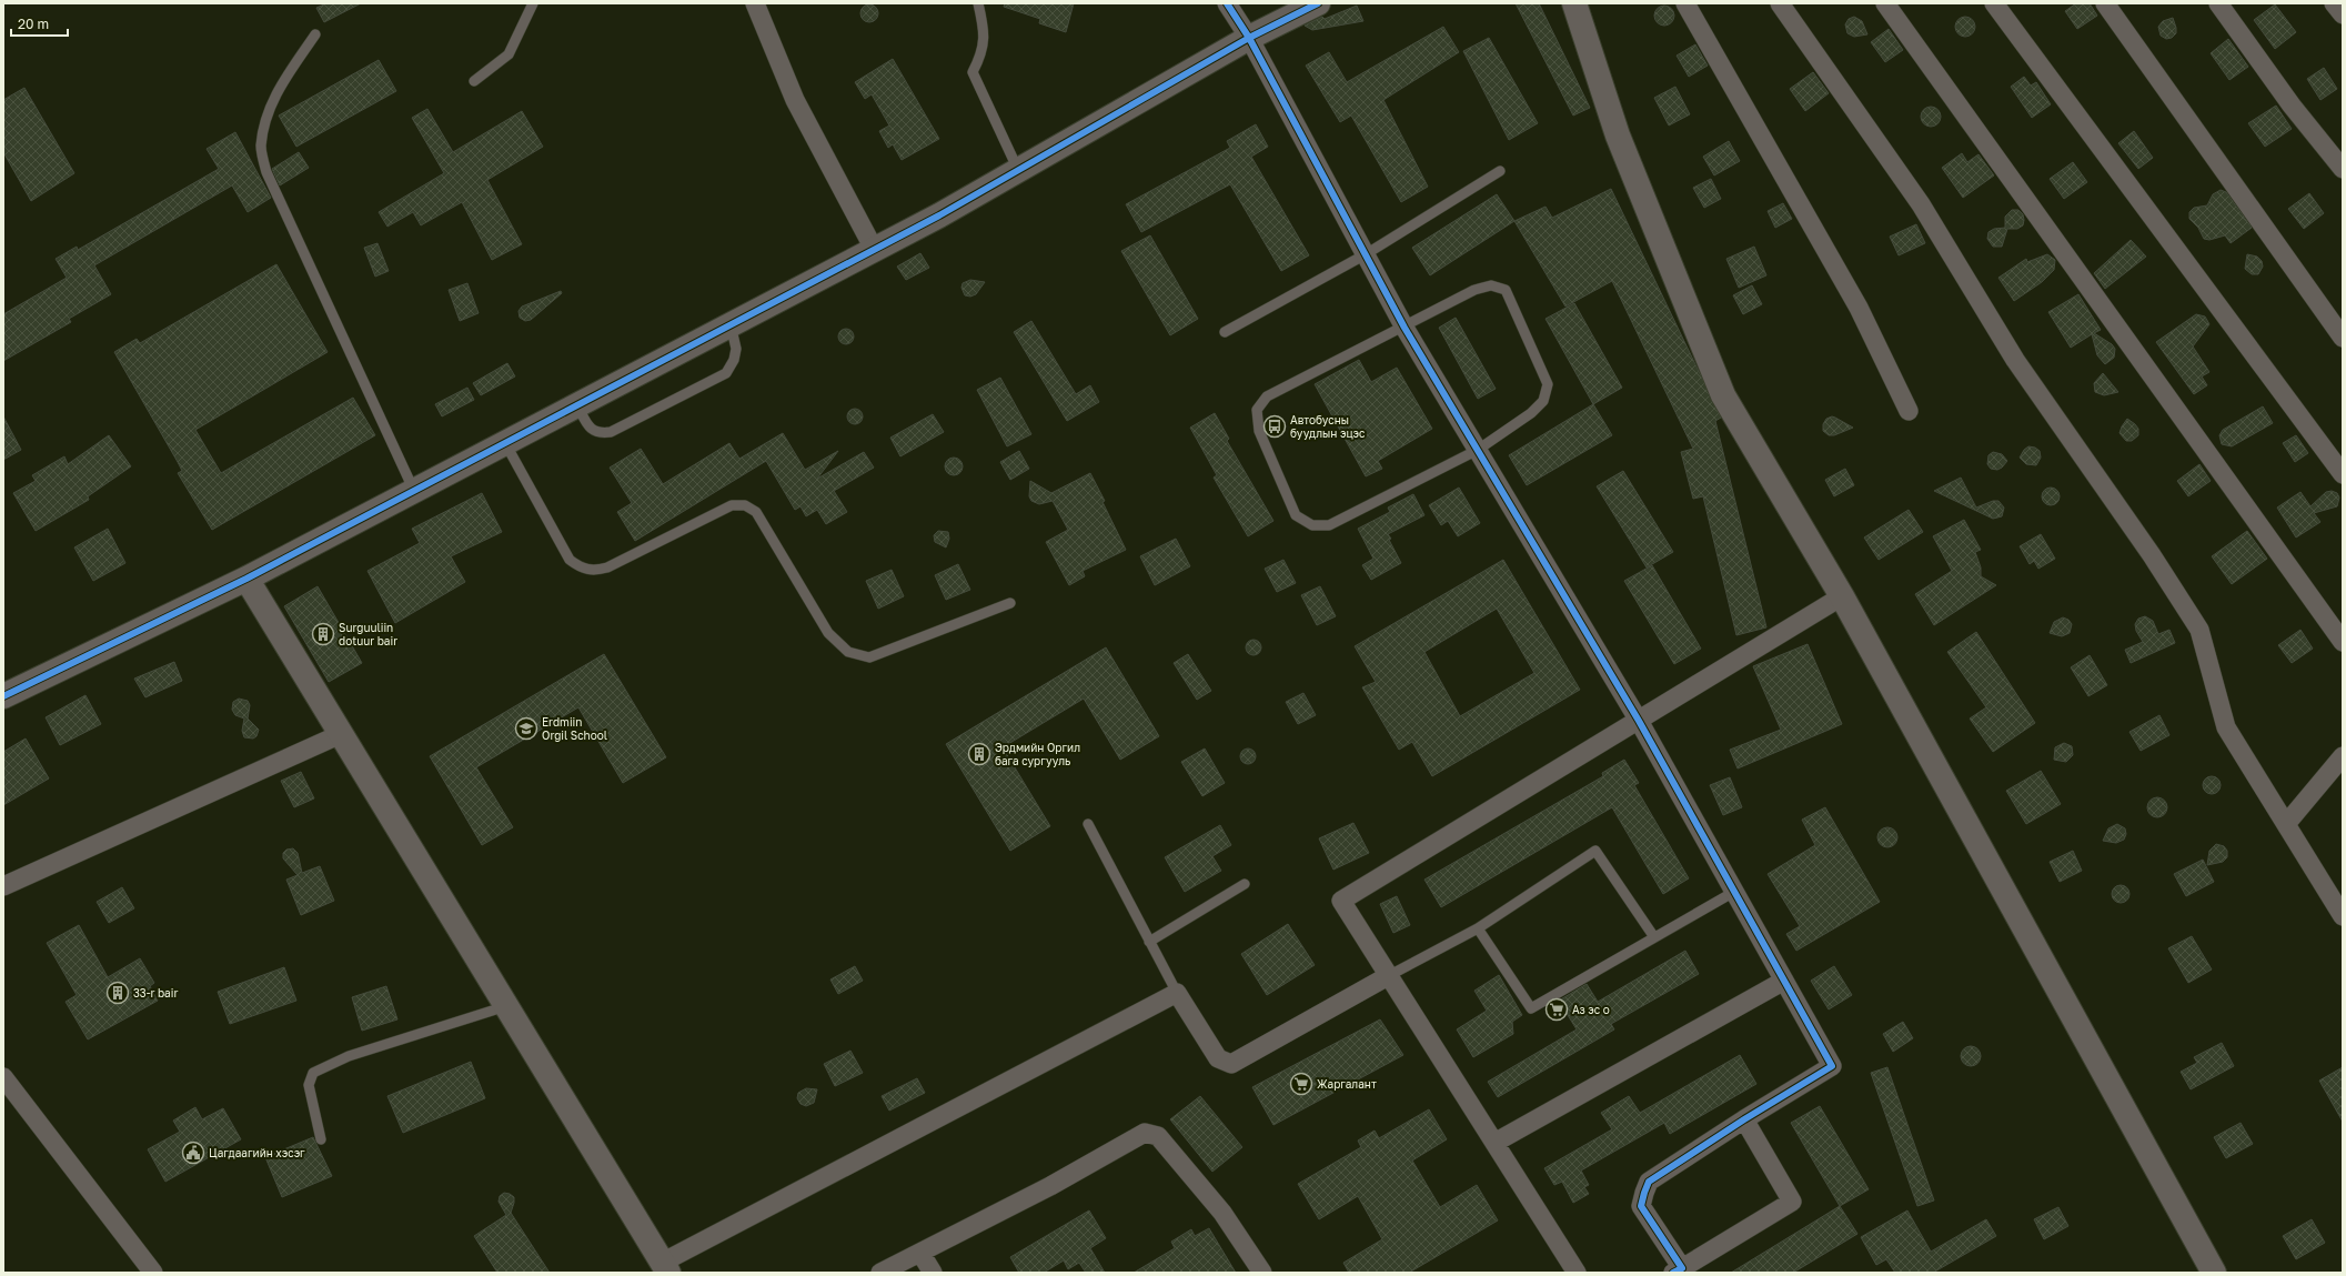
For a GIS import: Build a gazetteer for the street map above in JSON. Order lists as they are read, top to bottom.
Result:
{
  "places": {
    "bus stop": ["Автобусны буудлын эцэс"],
    "building": ["Surguuliin dotuur bair", "Эрдмийн Оргил бага сургууль", "33-r bair"],
    "school or university": ["Erdmiin Orgil School"],
    "supermarket": ["Аз эс о", "Жаргалант"],
    "public building": ["Цагдаагийн хэсэг"]
  },
  "scale_bar": "20 m"
}
